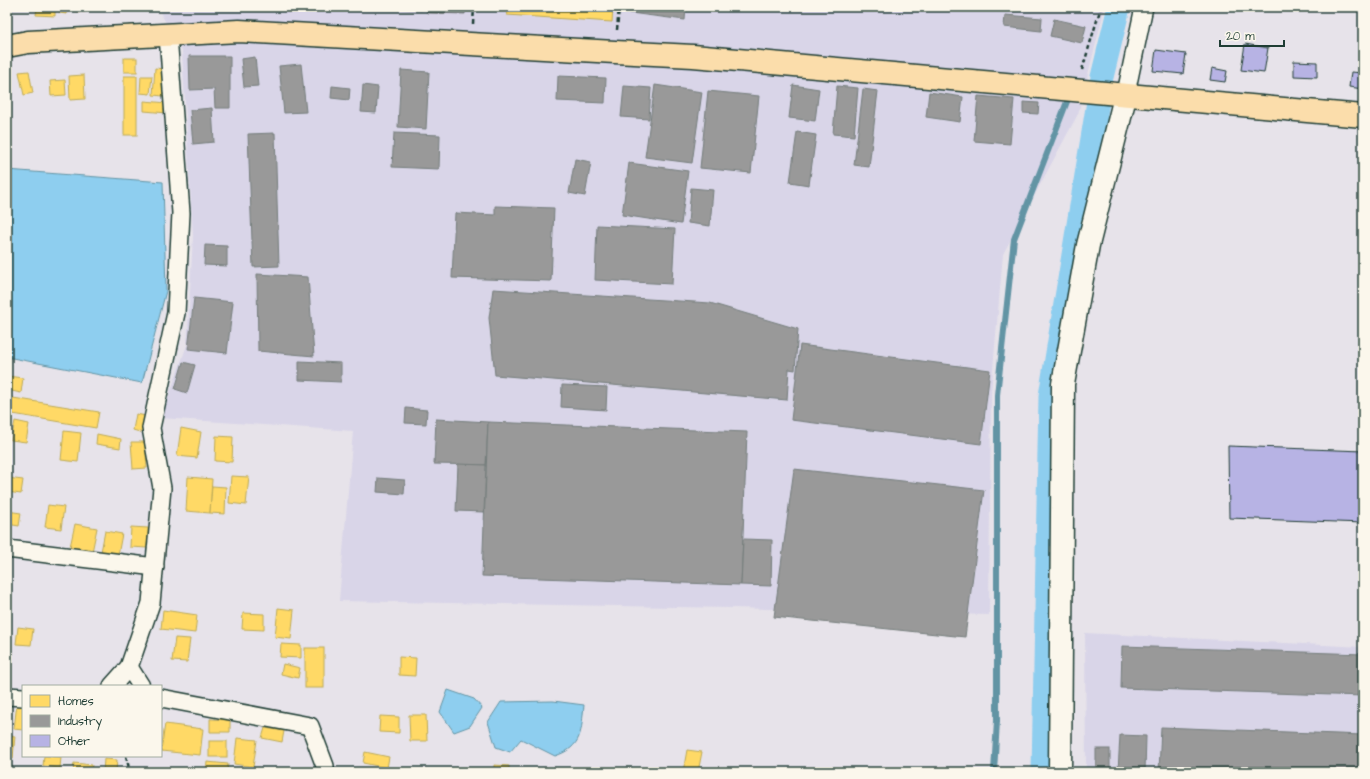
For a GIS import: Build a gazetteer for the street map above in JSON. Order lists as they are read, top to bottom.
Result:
{
  "legend": ["Homes", "Industry", "Other"],
  "scale_bar": "20 m"
}
